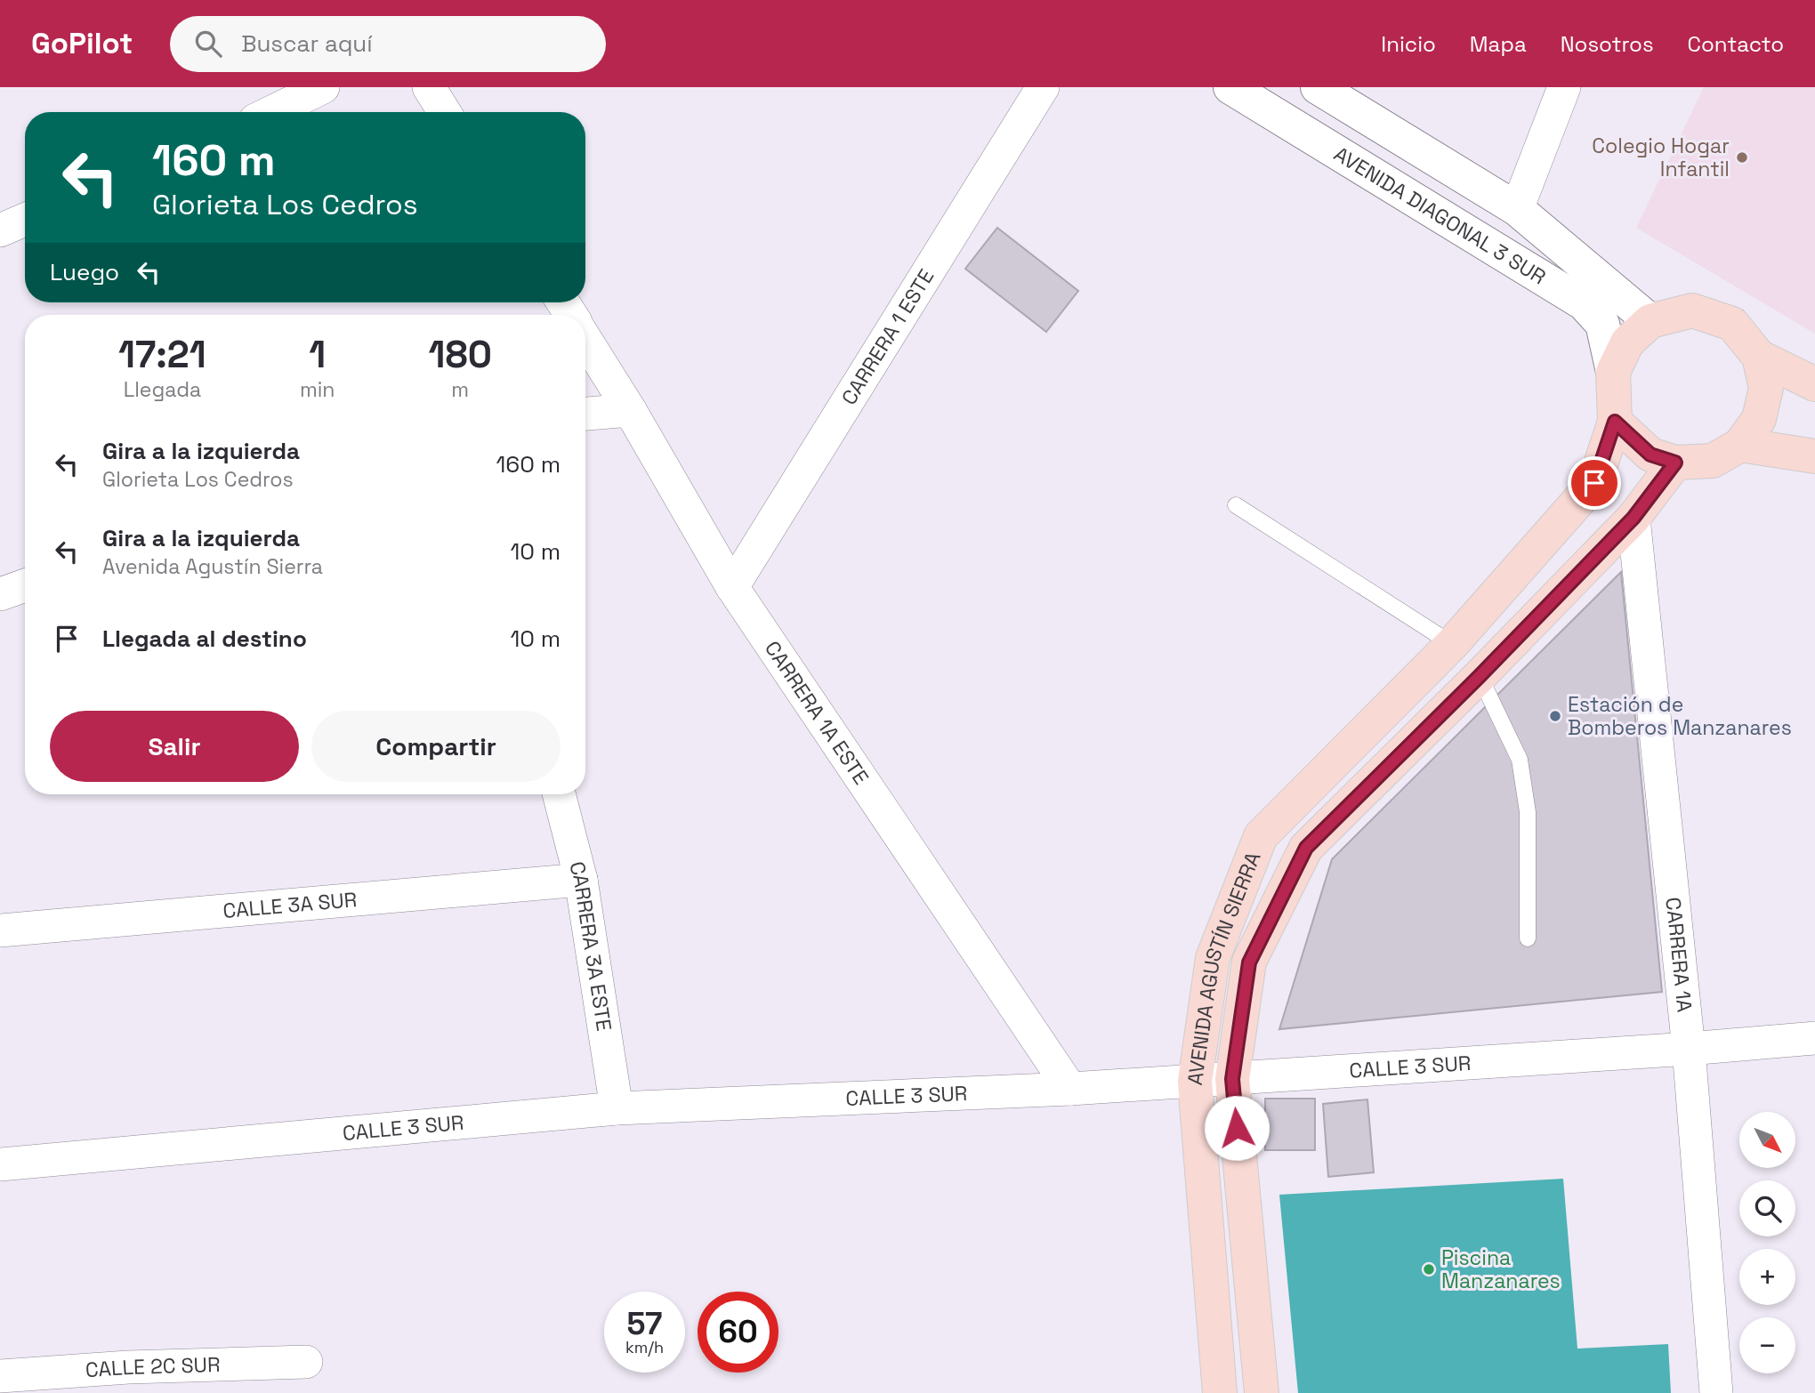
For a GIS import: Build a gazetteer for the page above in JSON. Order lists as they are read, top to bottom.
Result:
{
  "streets": {
    "main road": ["AVENIDA DIAGONAL 3 SUR", "AVENIDA AGUSTÍN SIERRA"],
    "street": [
      "CARRERA 1 ESTE",
      "CARRERA 1A ESTE",
      "CALLE 3A SUR",
      "CARRERA 3A ESTE",
      "CARRERA 1A",
      "CALLE 3 SUR",
      "CALLE 2C SUR"
    ]
  },
  "crossings": [
    ["AVENIDA DIAGONAL 3 SUR", "AVENIDA AGUSTÍN SIERRA"],
    ["CARRERA 1 ESTE", "CARRERA 1A ESTE"],
    ["CARRERA 1A ESTE", "CALLE 3 SUR"],
    ["CALLE 3A SUR", "CARRERA 3A ESTE"],
    ["CARRERA 3A ESTE", "CALLE 3 SUR"],
    ["CARRERA 1A", "AVENIDA AGUSTÍN SIERRA"],
    ["CARRERA 1A", "CALLE 3 SUR"],
    ["AVENIDA AGUSTÍN SIERRA", "CALLE 3 SUR"]
  ],
  "places": ["Colegio Hogar Infantil", "Estación de Bomberos Manzanares", "Piscina Manzanares"],
  "north": "bottom right",
  "page": {
    "header": "GoPilot",
    "search": "Buscar aquí",
    "nav": [
      "Inicio",
      "Mapa",
      "Nosotros",
      "Contacto"
    ],
    "turn": ["160 m", "Glorieta Los Cedros"],
    "then": "Luego",
    "eta": [
      "17:21",
      "Llegada",
      "1",
      "min",
      "180",
      "m"
    ],
    "list": [
      {
        "name": "Gira a la izquierda",
        "note": "Glorieta Los Cedros",
        "value": "160 m"
      },
      {
        "name": "Gira a la izquierda",
        "note": "Avenida Agustín Sierra",
        "value": "10 m"
      },
      {
        "name": "Llegada al destino",
        "value": "10 m"
      }
    ],
    "buttons": ["Salir", "Compartir"],
    "map_buttons": ["+", "−"],
    "speed": "57 km/h",
    "limit": "60"
  }
}
